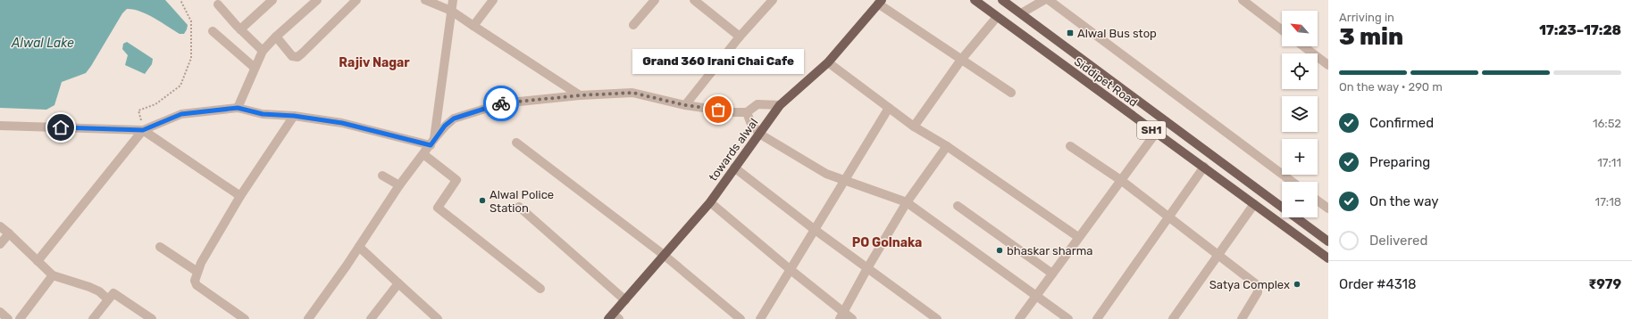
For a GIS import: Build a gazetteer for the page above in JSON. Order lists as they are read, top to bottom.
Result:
{
  "streets": {
    "main road": ["Siddipet Road", "SH1", "towards alwal"]
  },
  "districts": ["Rajiv Nagar", "PO Golnaka"],
  "water": ["Alwal Lake"],
  "places": {
    "transit": ["Alwal Bus stop"],
    "other": [
      "Grand 360 Irani Chai Cafe",
      "Alwal Police Station",
      "bhaskar sharma",
      "Satya Complex"
    ]
  },
  "north": "top left",
  "page": {
    "heading": ["3 min", "Arriving in", "17:23–17:28"],
    "panel": ["Order #4318", "₹979"],
    "map_buttons": ["+", "−"],
    "bubble": "Grand 360 Irani Chai Cafe",
    "bar": "On the way · 290 m",
    "list": [
      ["Confirmed", "16:52"],
      ["Preparing", "17:11"],
      ["On the way", "17:18"],
      "Delivered"
    ]
  }
}
